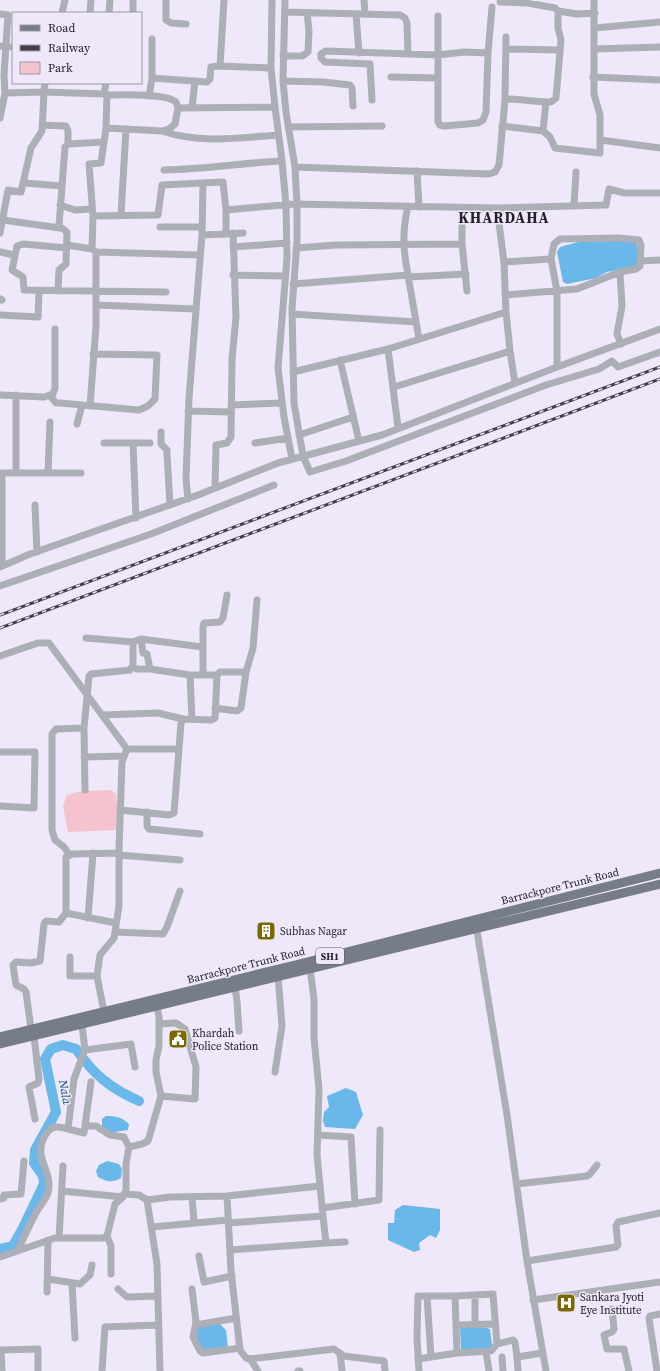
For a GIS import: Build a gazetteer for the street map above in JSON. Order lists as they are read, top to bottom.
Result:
{
  "streets": {
    "main road": ["Barrackpore Trunk Road", "SH1"]
  },
  "districts": ["KHARDAHA"],
  "water": ["Nala"],
  "places": {
    "building": ["Subhas Nagar"],
    "public building": ["Khardah Police Station"],
    "hospital": ["Sankara Jyoti Eye Institute"]
  },
  "legend": ["Road", "Railway", "Park"]
}
